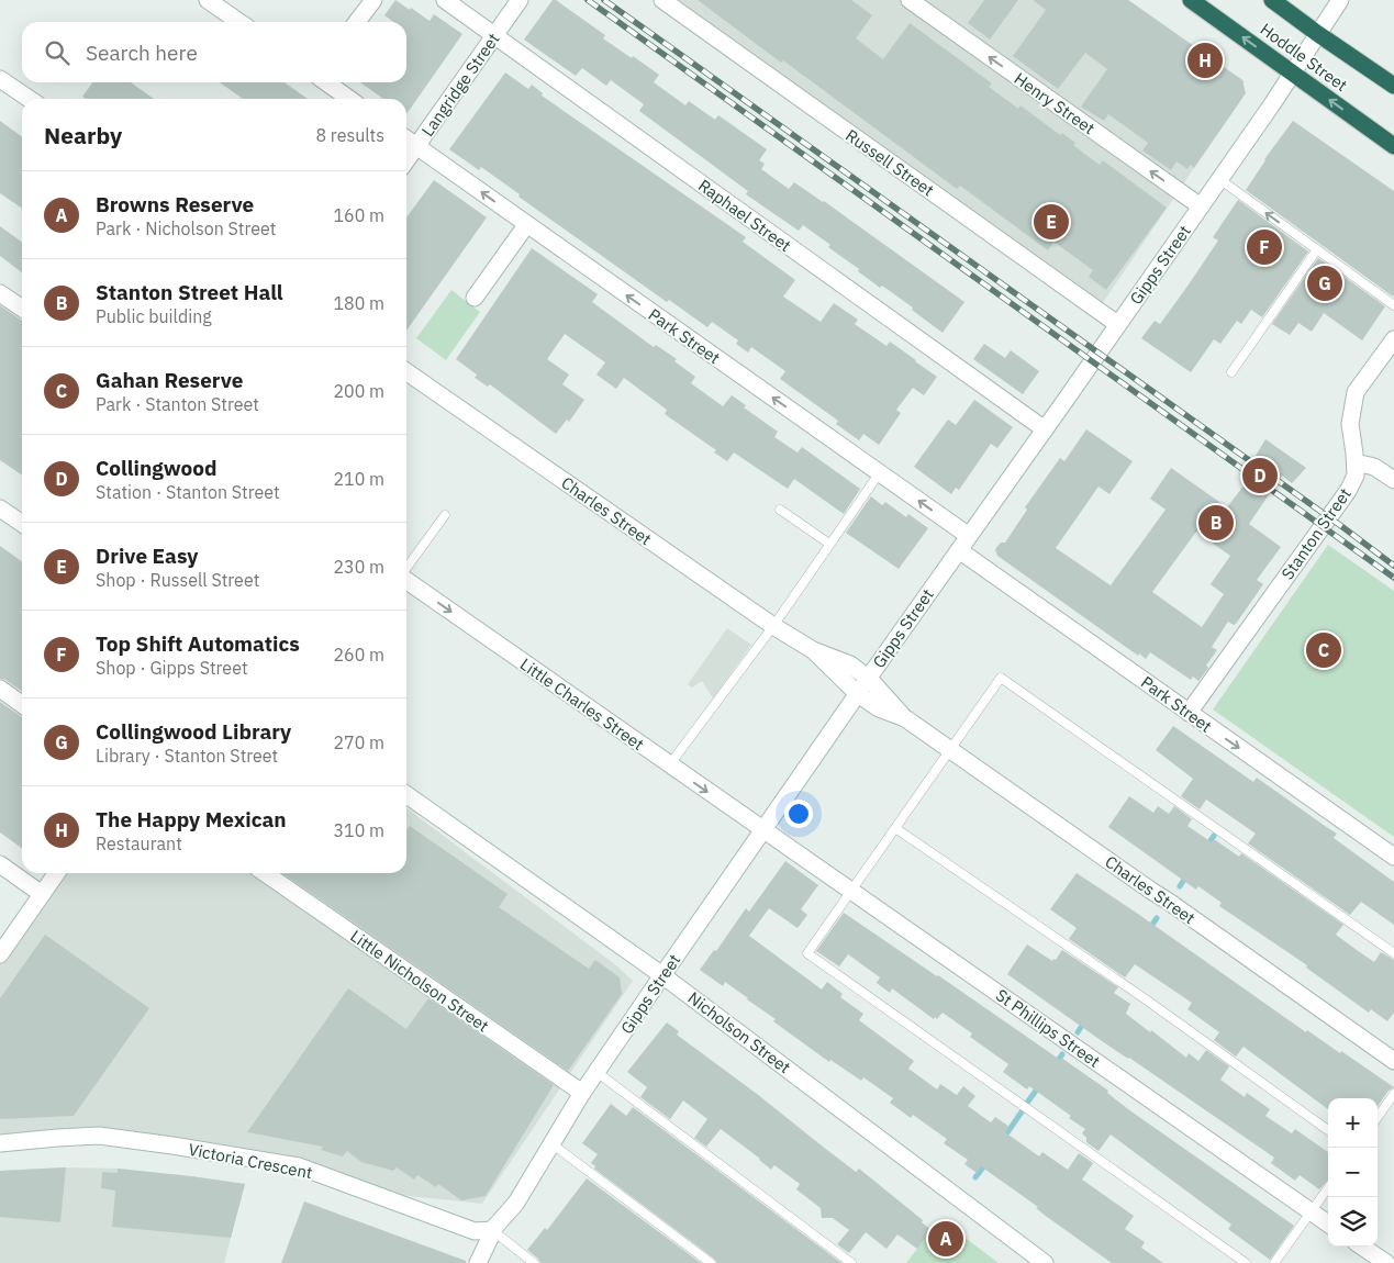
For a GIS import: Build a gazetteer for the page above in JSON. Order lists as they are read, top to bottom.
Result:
{
  "streets": {
    "highway": ["Hoddle Street"],
    "street": [
      "Langridge Street",
      "Henry Street",
      "Russell Street",
      "Raphael Street",
      "Gipps Street",
      "Park Street",
      "Charles Street",
      "Stanton Street",
      "Little Charles Street",
      "Little Nicholson Street",
      "St Phillips Street",
      "Nicholson Street",
      "Victoria Crescent"
    ]
  },
  "crossings": [
    ["Hoddle Street", "Gipps Street"],
    ["Langridge Street", "Raphael Street"],
    ["Langridge Street", "Park Street"],
    ["Henry Street", "Gipps Street"],
    ["Russell Street", "Gipps Street"],
    ["Raphael Street", "Gipps Street"],
    ["Gipps Street", "Park Street"],
    ["Gipps Street", "Charles Street"],
    ["Gipps Street", "Little Charles Street"],
    ["Gipps Street", "Little Nicholson Street"],
    ["Gipps Street", "St Phillips Street"],
    ["Gipps Street", "Nicholson Street"],
    ["Gipps Street", "Victoria Crescent"],
    ["Park Street", "Stanton Street"],
    ["Little Charles Street", "St Phillips Street"]
  ],
  "one_way": ["Henry Street", "Little Charles Street"],
  "page": {
    "search": "Search here",
    "pins": [
      "H",
      "E",
      "F",
      "G",
      "D",
      "B",
      "C",
      "A"
    ],
    "heading": ["Nearby", "8 results"],
    "list": [
      {
        "mark": "A",
        "name": "Browns Reserve",
        "note": "Park · Nicholson Street",
        "value": "160 m"
      },
      {
        "mark": "B",
        "name": "Stanton Street Hall",
        "note": "Public building",
        "value": "180 m"
      },
      {
        "mark": "C",
        "name": "Gahan Reserve",
        "note": "Park · Stanton Street",
        "value": "200 m"
      },
      {
        "mark": "D",
        "name": "Collingwood",
        "note": "Station · Stanton Street",
        "value": "210 m"
      },
      {
        "mark": "E",
        "name": "Drive Easy",
        "note": "Shop · Russell Street",
        "value": "230 m"
      },
      {
        "mark": "F",
        "name": "Top Shift Automatics",
        "note": "Shop · Gipps Street",
        "value": "260 m"
      },
      {
        "mark": "G",
        "name": "Collingwood Library",
        "note": "Library · Stanton Street",
        "value": "270 m"
      },
      {
        "mark": "H",
        "name": "The Happy Mexican",
        "note": "Restaurant",
        "value": "310 m"
      }
    ],
    "map_buttons": ["+", "−"]
  }
}
